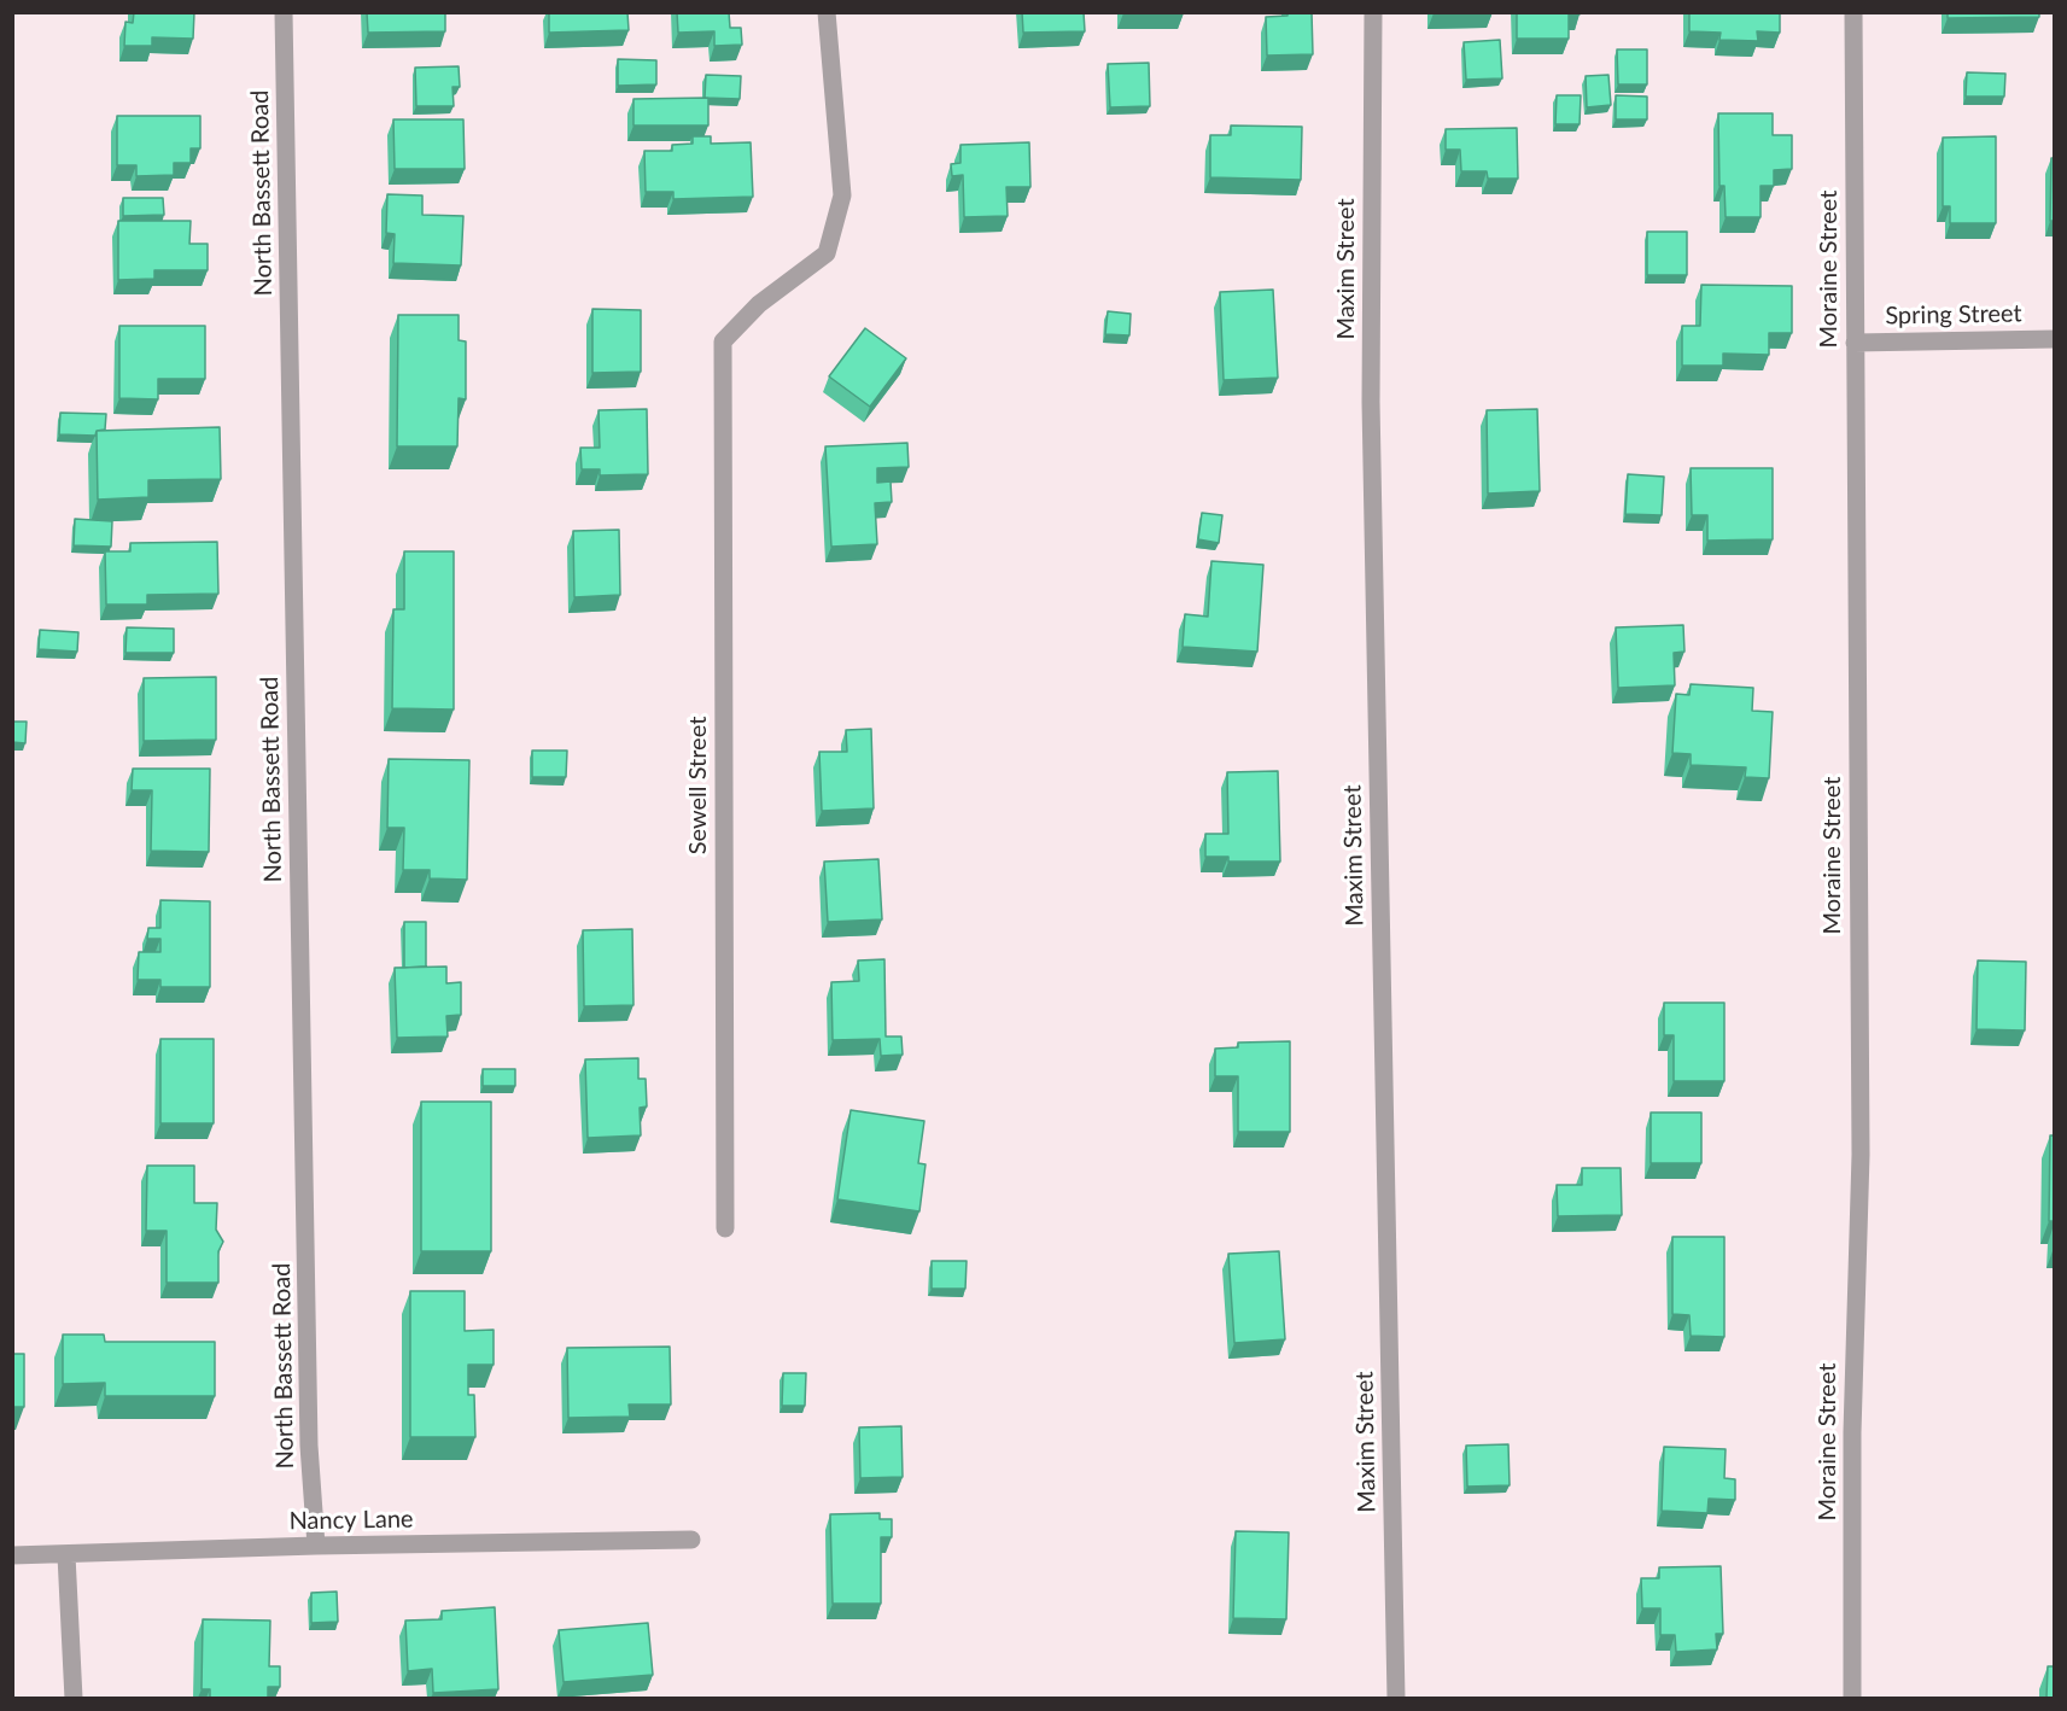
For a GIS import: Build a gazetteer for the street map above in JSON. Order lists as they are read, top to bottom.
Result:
{
  "streets": {
    "street": [
      "North Bassett Road",
      "Maxim Street",
      "Moraine Street",
      "Spring Street",
      "Sewell Street",
      "Nancy Lane"
    ]
  },
  "crossings": [
    ["North Bassett Road", "Nancy Lane"],
    ["Moraine Street", "Spring Street"]
  ]
}
